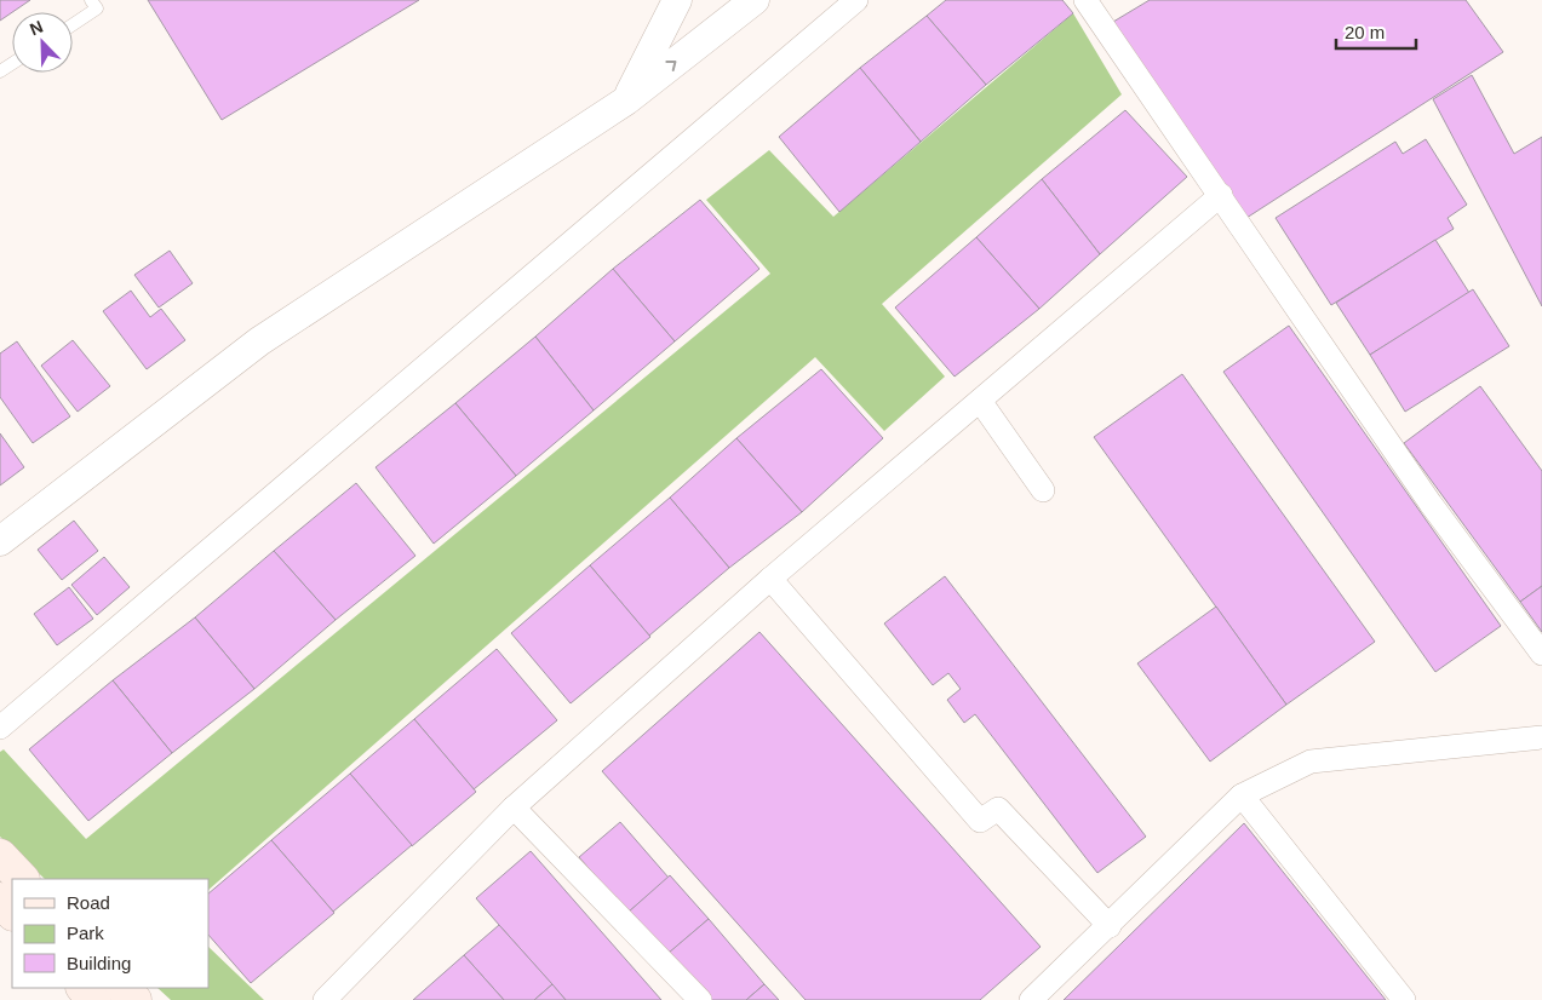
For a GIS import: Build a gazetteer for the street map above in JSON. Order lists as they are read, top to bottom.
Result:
{
  "legend": ["Road", "Park", "Building"],
  "scale_bar": "20 m",
  "north": "top left"
}
